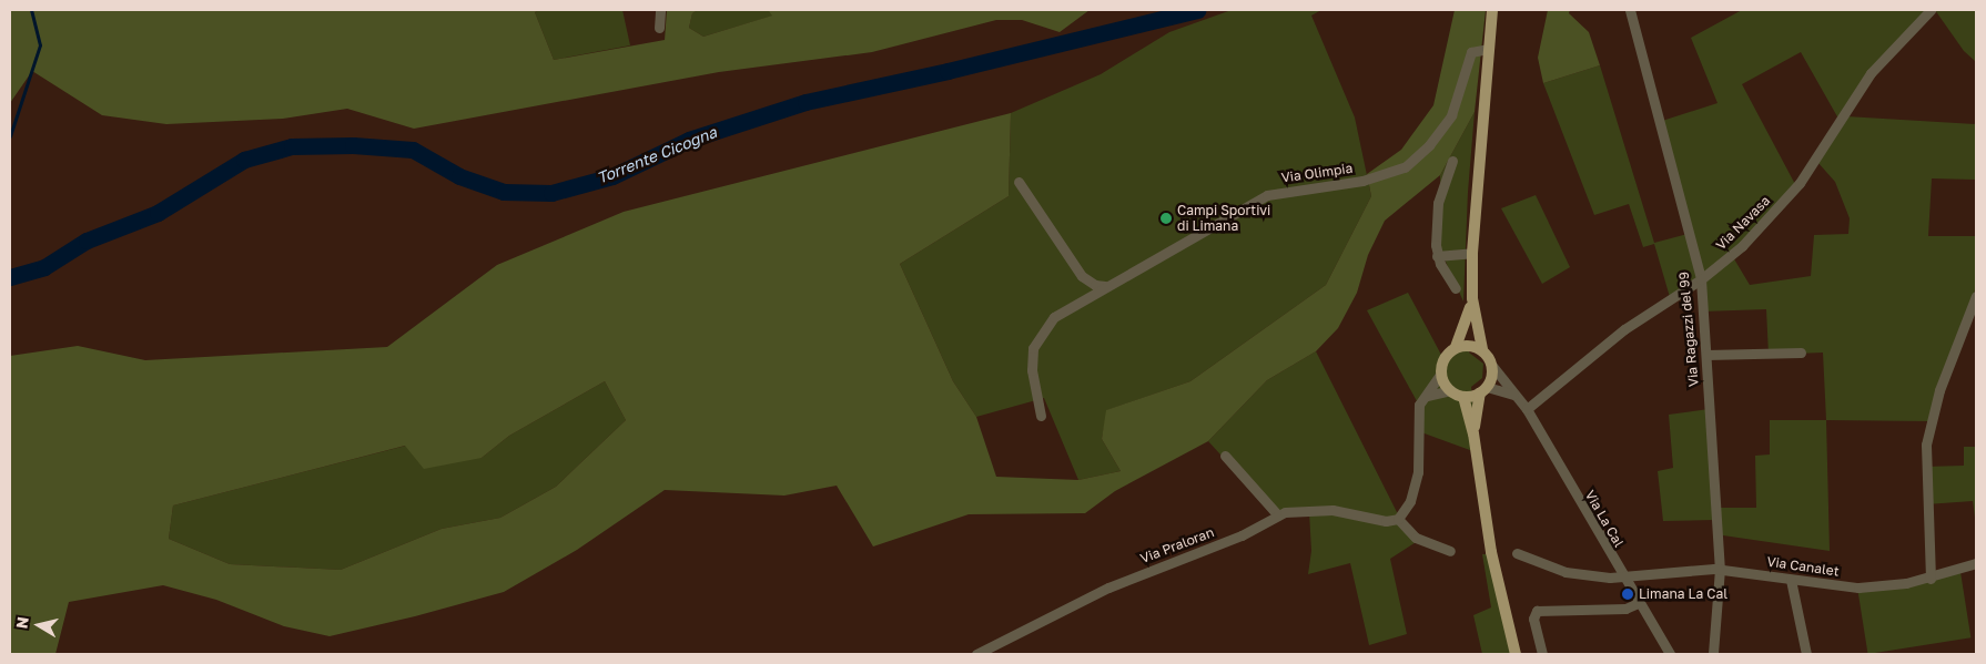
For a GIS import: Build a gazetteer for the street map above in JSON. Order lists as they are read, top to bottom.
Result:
{
  "streets": {
    "street": [
      "Via Olimpia",
      "Via Navasa",
      "Via Ragazzi del 99",
      "Via La Cal",
      "Via Praloran",
      "Via Canalet"
    ]
  },
  "crossings": [
    ["Via Navasa", "Via Ragazzi del 99"],
    ["Via Navasa", "Via La Cal"],
    ["Via Ragazzi del 99", "Via Canalet"],
    ["Via La Cal", "Via Canalet"]
  ],
  "water": ["Torrente Cicogna"],
  "places": ["Campi Sportivi di Limana", "Limana La Cal"],
  "north": "left"
}
